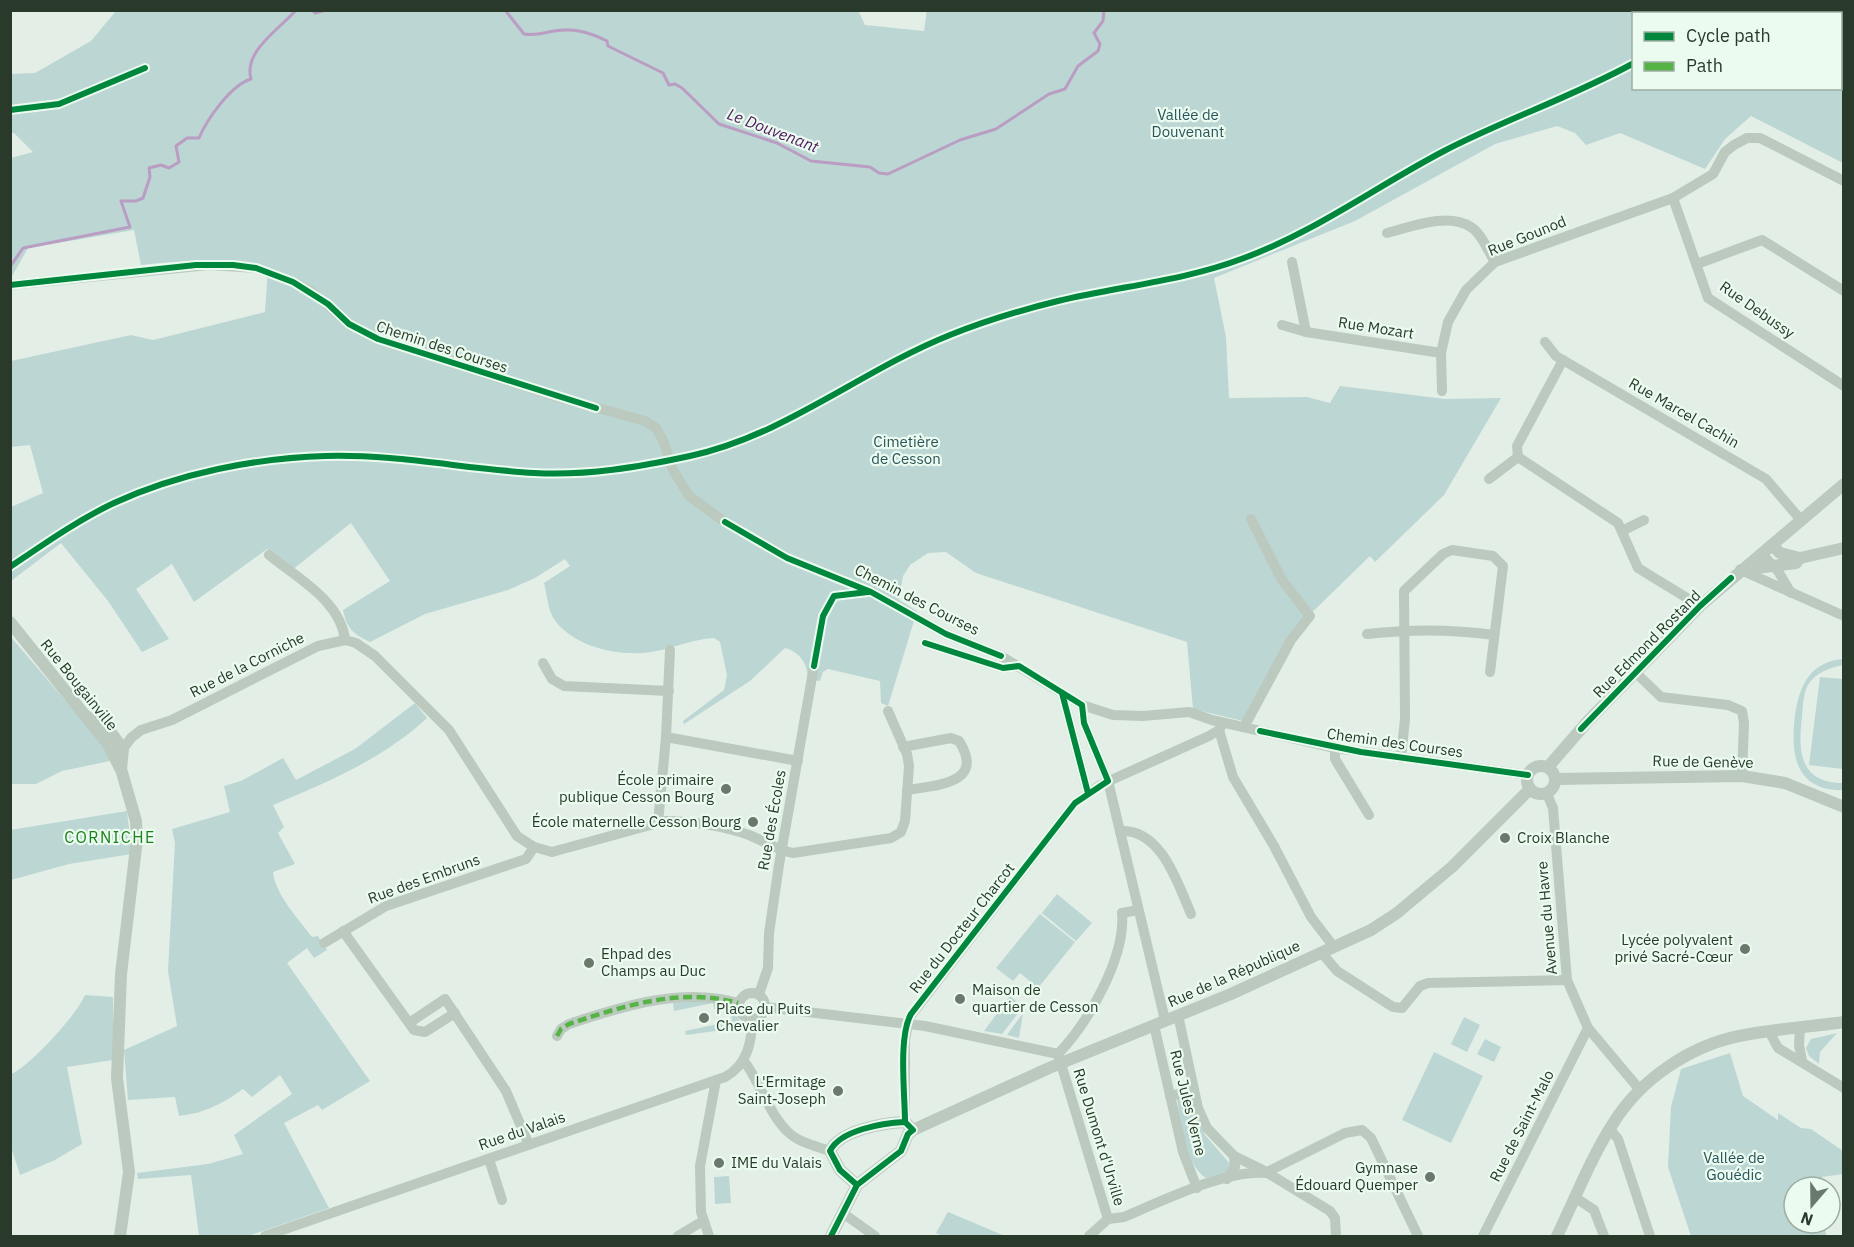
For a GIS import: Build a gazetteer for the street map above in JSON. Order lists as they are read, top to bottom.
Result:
{
  "streets": {
    "street": [
      "Rue Gounod",
      "Rue Debussy",
      "Rue Mozart",
      "Chemin des Courses",
      "Rue Marcel Cachin",
      "Rue Edmond Rostand",
      "Rue de la Corniche",
      "Rue Bougainville",
      "Rue de Genève",
      "Rue des Écoles",
      "Rue des Embruns",
      "Avenue du Havre",
      "Rue du Docteur Charcot",
      "Rue de la République",
      "Rue Jules Verne",
      "Rue de Saint-Malo",
      "Rue du Valais",
      "Rue Dumont d'Urville"
    ]
  },
  "crossings": [
    ["Rue Gounod", "Rue Debussy"],
    ["Rue Gounod", "Rue Mozart"],
    ["Chemin des Courses", "Rue Edmond Rostand"],
    ["Chemin des Courses", "Rue de Genève"],
    ["Chemin des Courses", "Avenue du Havre"],
    ["Chemin des Courses", "Rue du Docteur Charcot"],
    ["Chemin des Courses", "Rue de la République"],
    ["Chemin des Courses", "Rue Jules Verne"],
    ["Rue Marcel Cachin", "Rue Edmond Rostand"],
    ["Rue Edmond Rostand", "Rue de Genève"],
    ["Rue Edmond Rostand", "Avenue du Havre"],
    ["Rue Edmond Rostand", "Rue de la République"],
    ["Rue de Genève", "Avenue du Havre"],
    ["Rue de Genève", "Rue de la République"],
    ["Avenue du Havre", "Rue de la République"],
    ["Avenue du Havre", "Rue de Saint-Malo"],
    ["Rue du Docteur Charcot", "Rue Jules Verne"],
    ["Rue de la République", "Rue Jules Verne"],
    ["Rue de la République", "Rue Dumont d'Urville"]
  ],
  "districts": ["CORNICHE"],
  "water": ["Le Douvenant"],
  "parks": ["Vallée de Douvenant", "Cimetière de Cesson", "Vallée de Gouédic"],
  "places": [
    "École primaire publique Cesson Bourg",
    "École maternelle Cesson Bourg",
    "Croix Blanche",
    "Lycée polyvalent privé Sacré-Cœur",
    "Ehpad des Champs au Duc",
    "Maison de quartier de Cesson",
    "Place du Puits Chevalier",
    "L'Ermitage Saint-Joseph",
    "IME du Valais",
    "Gymnase Édouard Quemper"
  ],
  "legend": ["Cycle path", "Path"],
  "north": "bottom"
}
